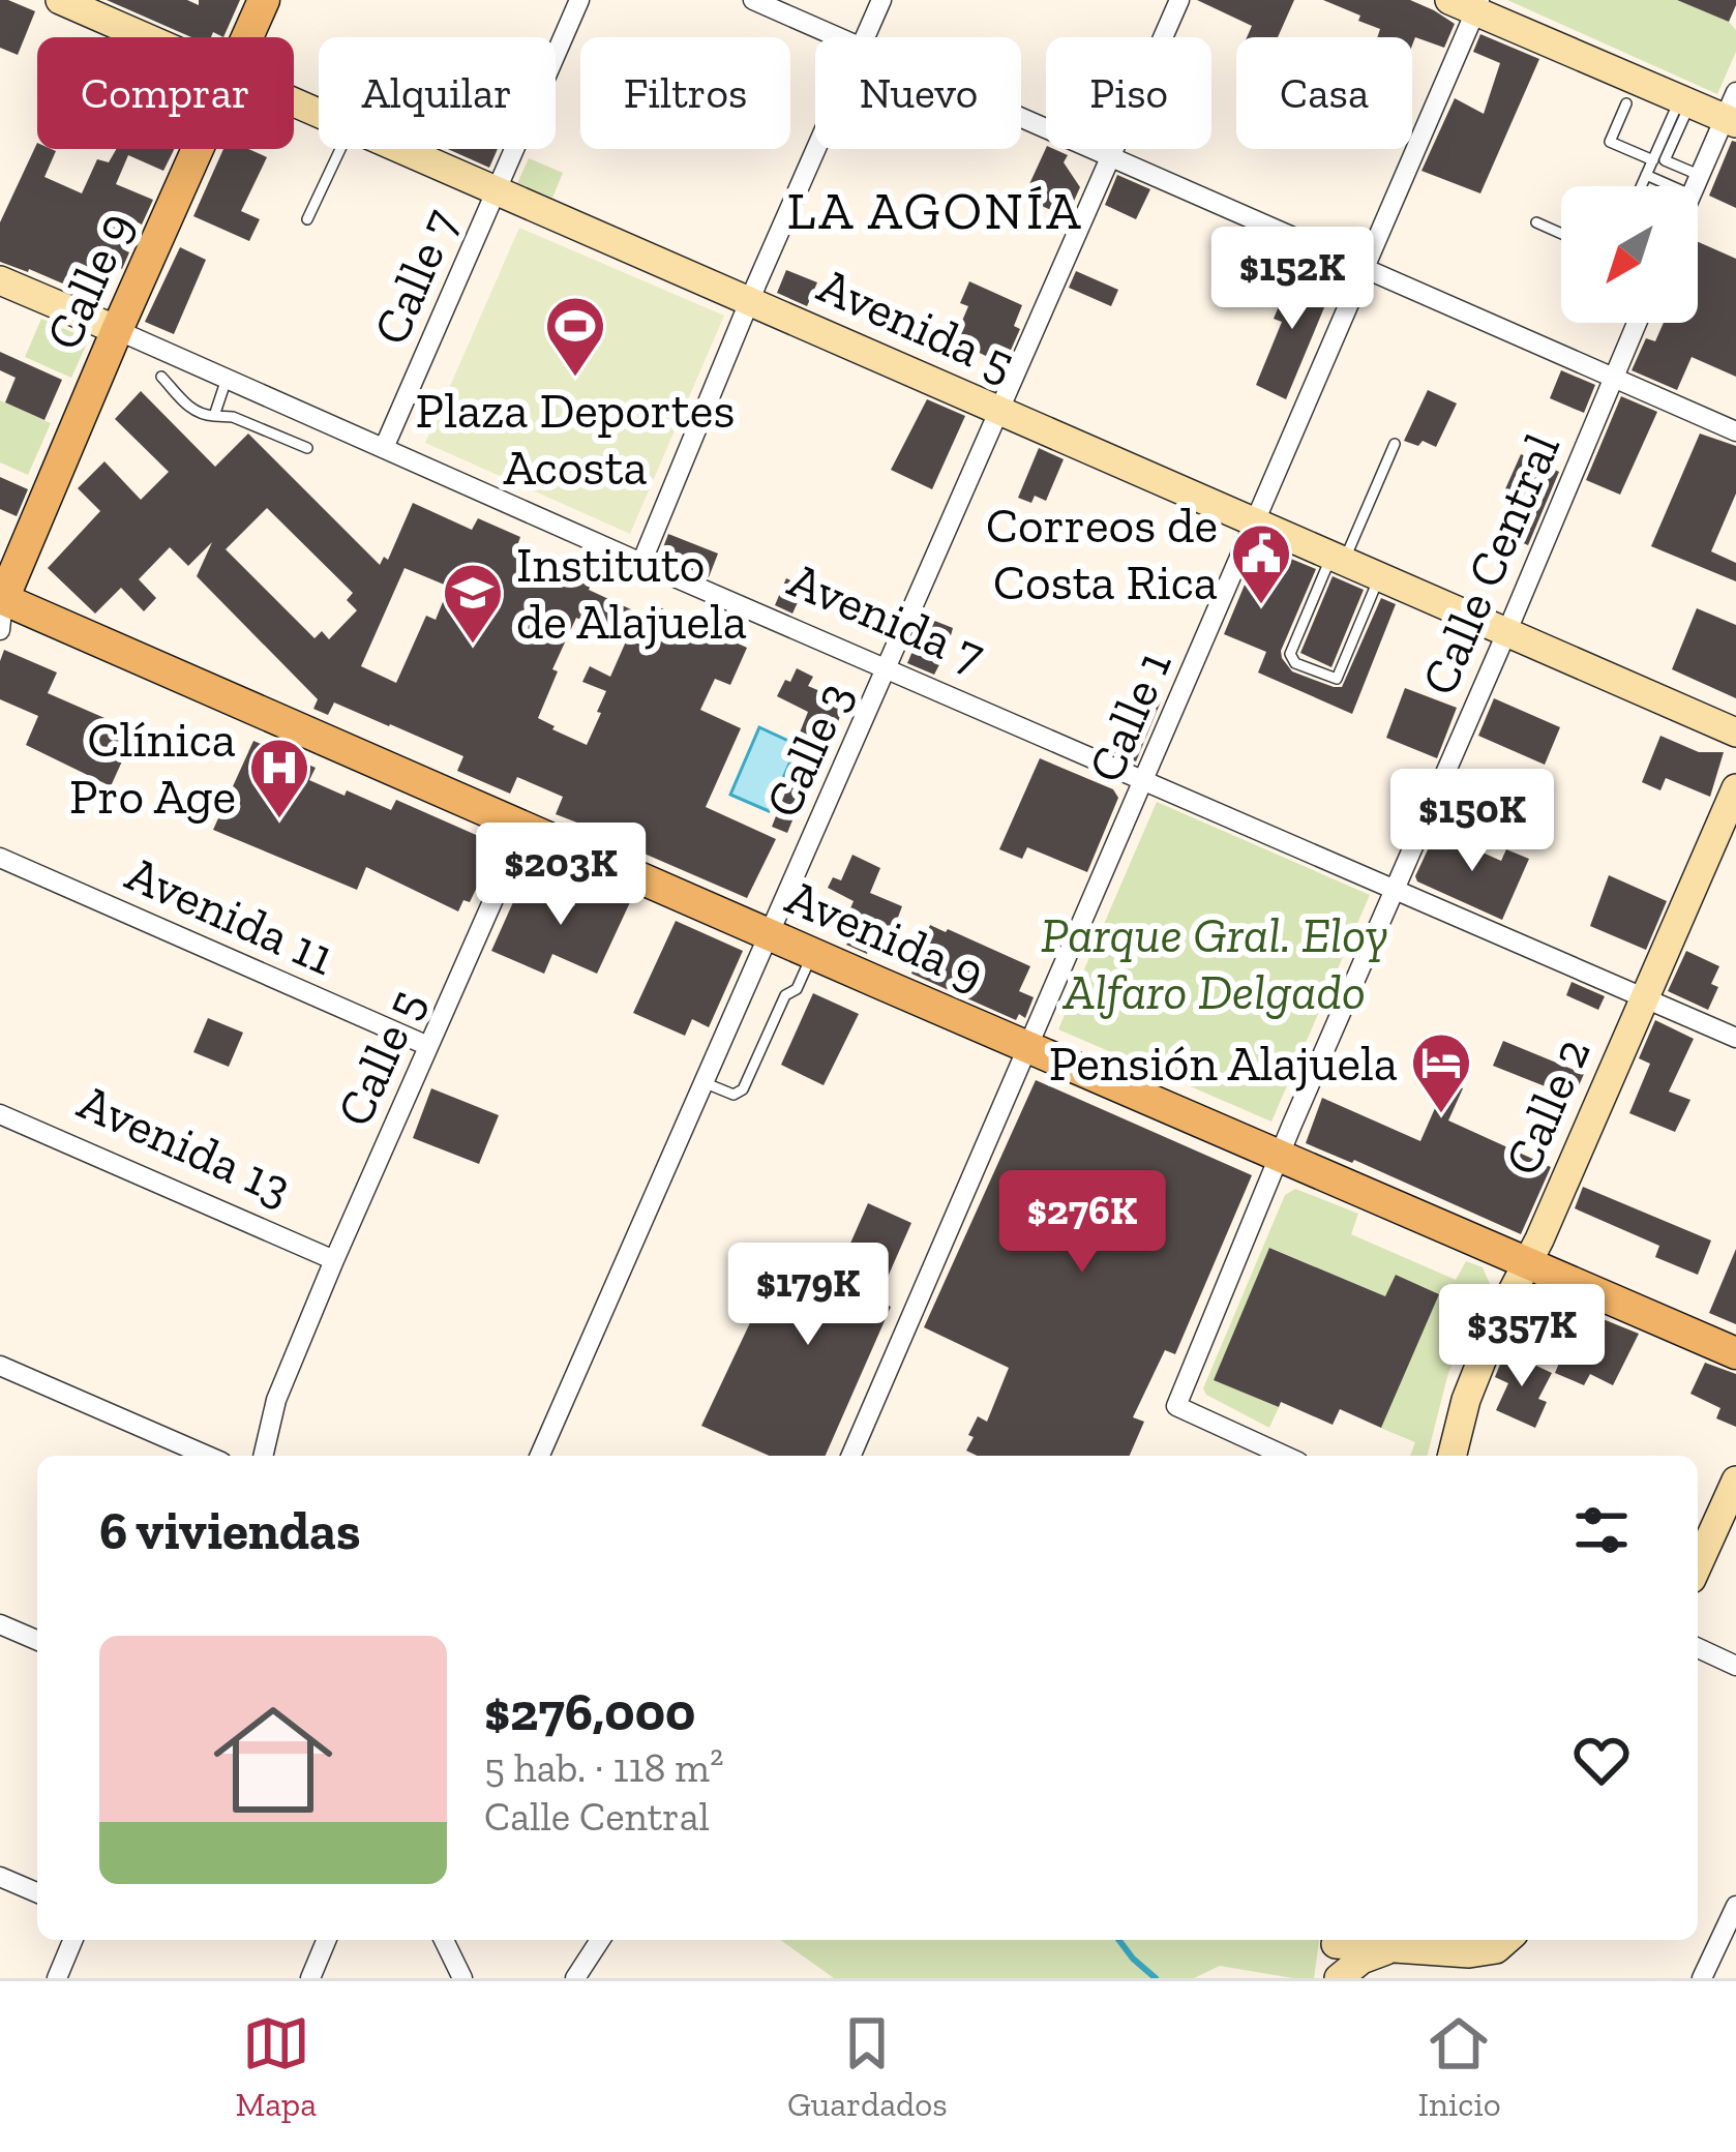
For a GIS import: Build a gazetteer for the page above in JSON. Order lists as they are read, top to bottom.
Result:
{
  "streets": {
    "main road": ["Calle 9", "Avenida 9"],
    "street": [
      "Calle 7",
      "Avenida 5",
      "Calle Central",
      "Avenida 7",
      "Calle 1",
      "Calle 3",
      "Avenida 11",
      "Calle 5",
      "Calle 2",
      "Avenida 13"
    ]
  },
  "crossings": [
    ["Calle 7", "Avenida 5"],
    ["Calle 7", "Avenida 7"],
    ["Calle 9", "Avenida 7"],
    ["Calle 9", "Avenida 9"],
    ["Avenida 5", "Calle Central"],
    ["Avenida 5", "Calle 1"],
    ["Avenida 5", "Calle 3"],
    ["Calle Central", "Avenida 7"],
    ["Calle Central", "Avenida 9"],
    ["Avenida 7", "Calle 1"],
    ["Avenida 7", "Calle 3"],
    ["Avenida 7", "Calle 2"],
    ["Calle 1", "Avenida 9"],
    ["Calle 3", "Avenida 9"],
    ["Avenida 11", "Calle 5"],
    ["Avenida 9", "Calle 5"],
    ["Avenida 9", "Calle 2"],
    ["Calle 5", "Avenida 13"]
  ],
  "districts": ["LA AGONÍA"],
  "parks": ["Parque Gral. Eloy Alfaro Delgado"],
  "places": {
    "sports": ["Plaza Deportes Acosta"],
    "public building": ["Correos de Costa Rica"],
    "school or university": ["Instituto de Alajuela"],
    "hospital": ["Clínica Pro Age"],
    "hotel": ["Pensión Alajuela"]
  },
  "north": "bottom left",
  "page": {
    "chip": [
      "Comprar",
      "Alquilar",
      "Filtros",
      "Nuevo",
      "Piso",
      "Casa"
    ],
    "price": [
      "$152K",
      "$150K",
      "$203K",
      "$276K",
      "$179K",
      "$357K"
    ],
    "heading": "6 viviendas",
    "list": [
      {
        "name": "$276,000",
        "note": "5 hab. · 118 m² · Calle Central"
      }
    ],
    "tabs": ["Mapa", "Guardados", "Inicio"]
  }
}
